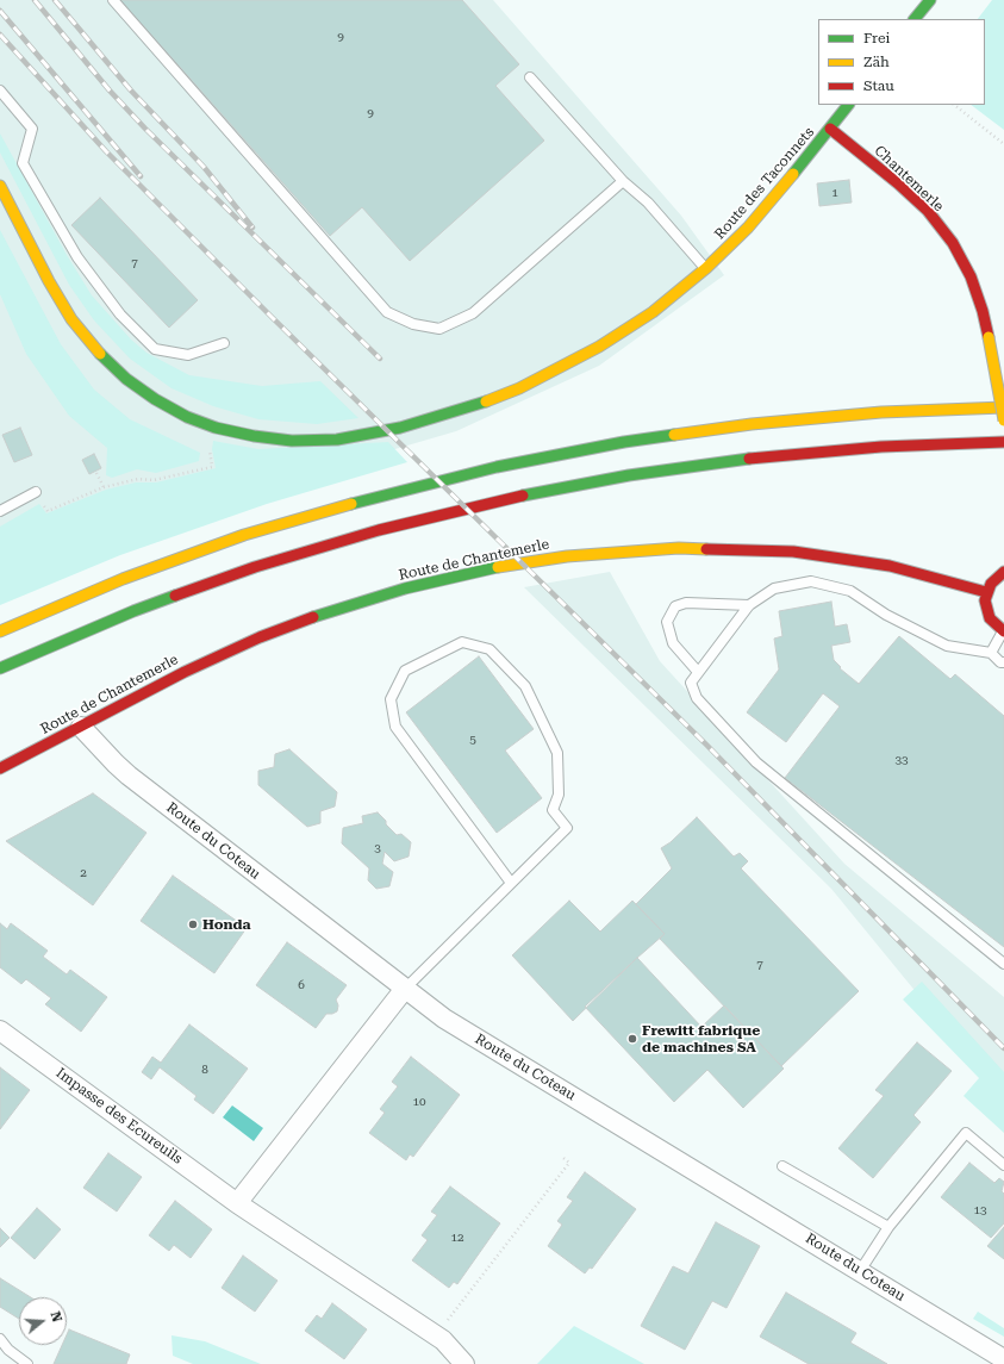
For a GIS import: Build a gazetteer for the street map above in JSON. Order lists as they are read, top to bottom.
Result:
{
  "streets": {
    "main road": ["Chantemerle", "Route des Taconnets", "Route de Chantemerle"],
    "street": ["Route du Coteau", "Impasse des Ecureuils"]
  },
  "crossings": [
    ["Chantemerle", "Route des Taconnets"],
    ["Route de Chantemerle", "Route du Coteau"]
  ],
  "places": ["Honda", "Frewitt fabrique de machines SA"],
  "house_numbers": [
    "9",
    "9",
    "1",
    "7",
    "5",
    "33",
    "3",
    "2",
    "7",
    "6",
    "8",
    "10",
    "13",
    "12"
  ],
  "legend": ["Frei", "Zäh", "Stau"],
  "north": "right"
}
